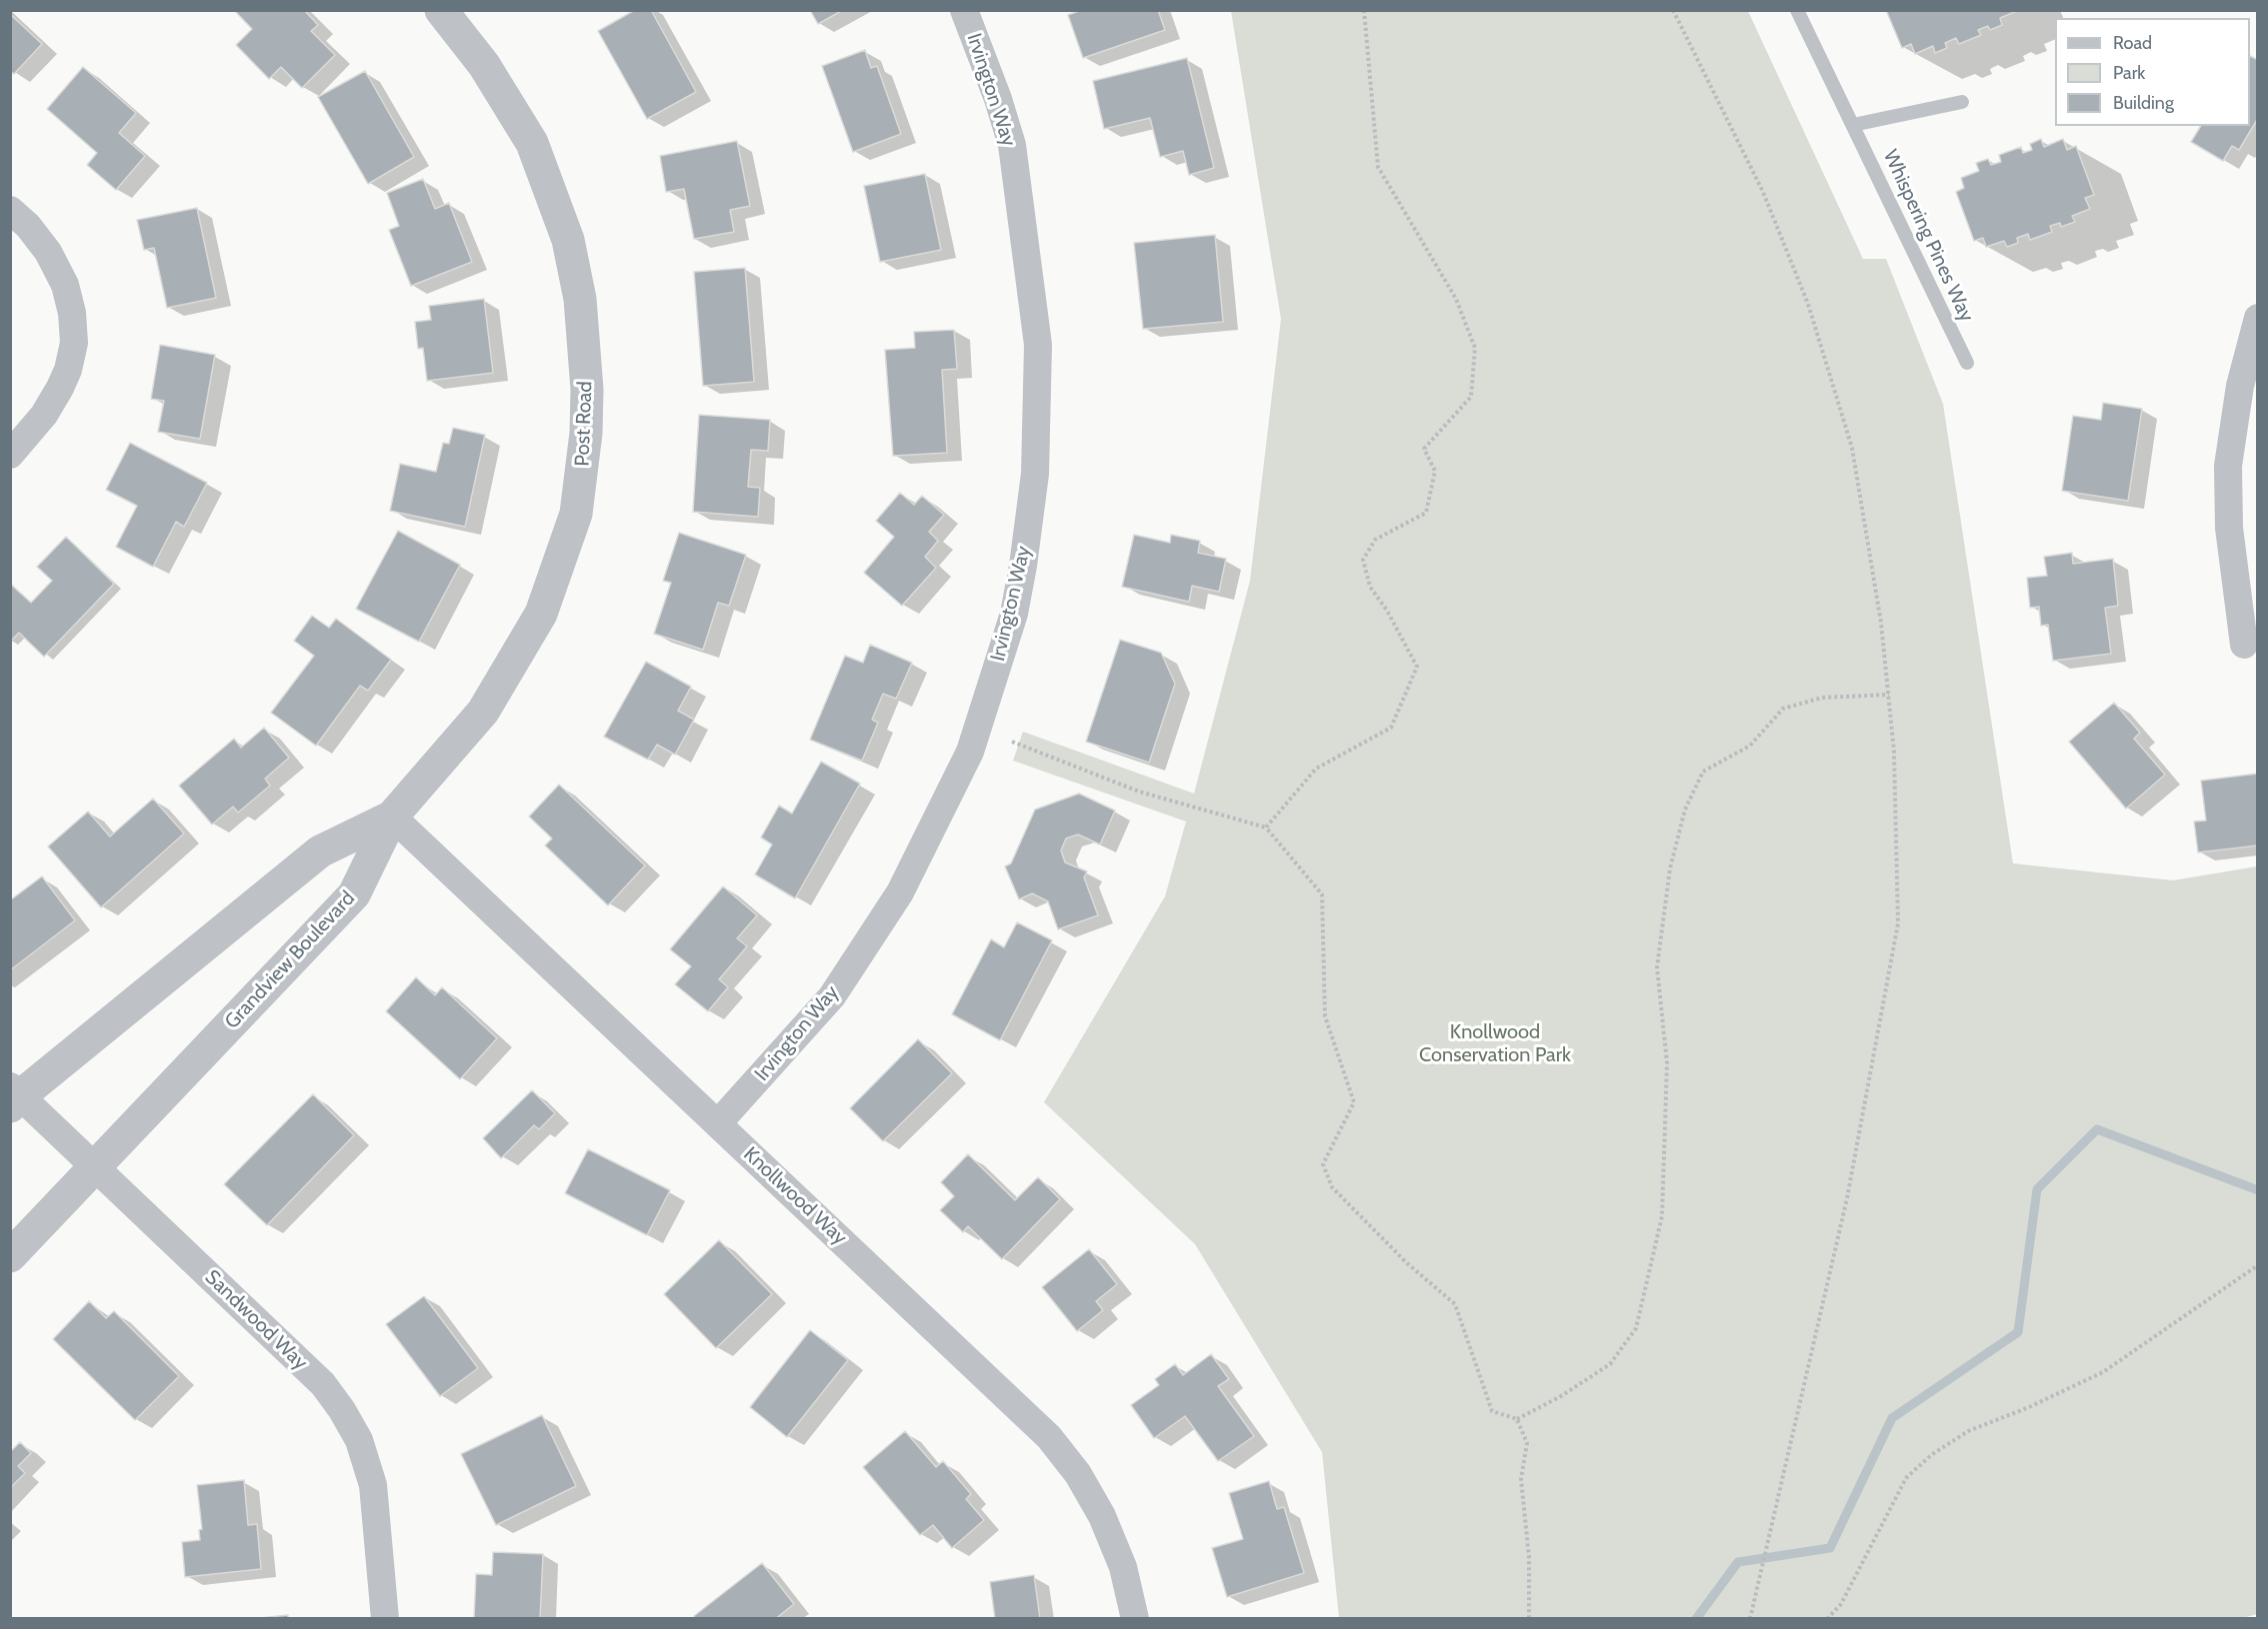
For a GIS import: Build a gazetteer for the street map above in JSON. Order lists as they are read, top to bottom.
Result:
{
  "streets": {
    "street": [
      "Irvington Way",
      "Post Road",
      "Grandview Boulevard",
      "Knollwood Way",
      "Sandwood Way"
    ],
    "lane": ["Whispering Pines Way"]
  },
  "crossings": [
    ["Irvington Way", "Knollwood Way"],
    ["Post Road", "Grandview Boulevard"],
    ["Post Road", "Knollwood Way"],
    ["Grandview Boulevard", "Knollwood Way"],
    ["Grandview Boulevard", "Sandwood Way"]
  ],
  "parks": ["Knollwood Conservation Park"],
  "legend": ["Road", "Park", "Building"]
}
